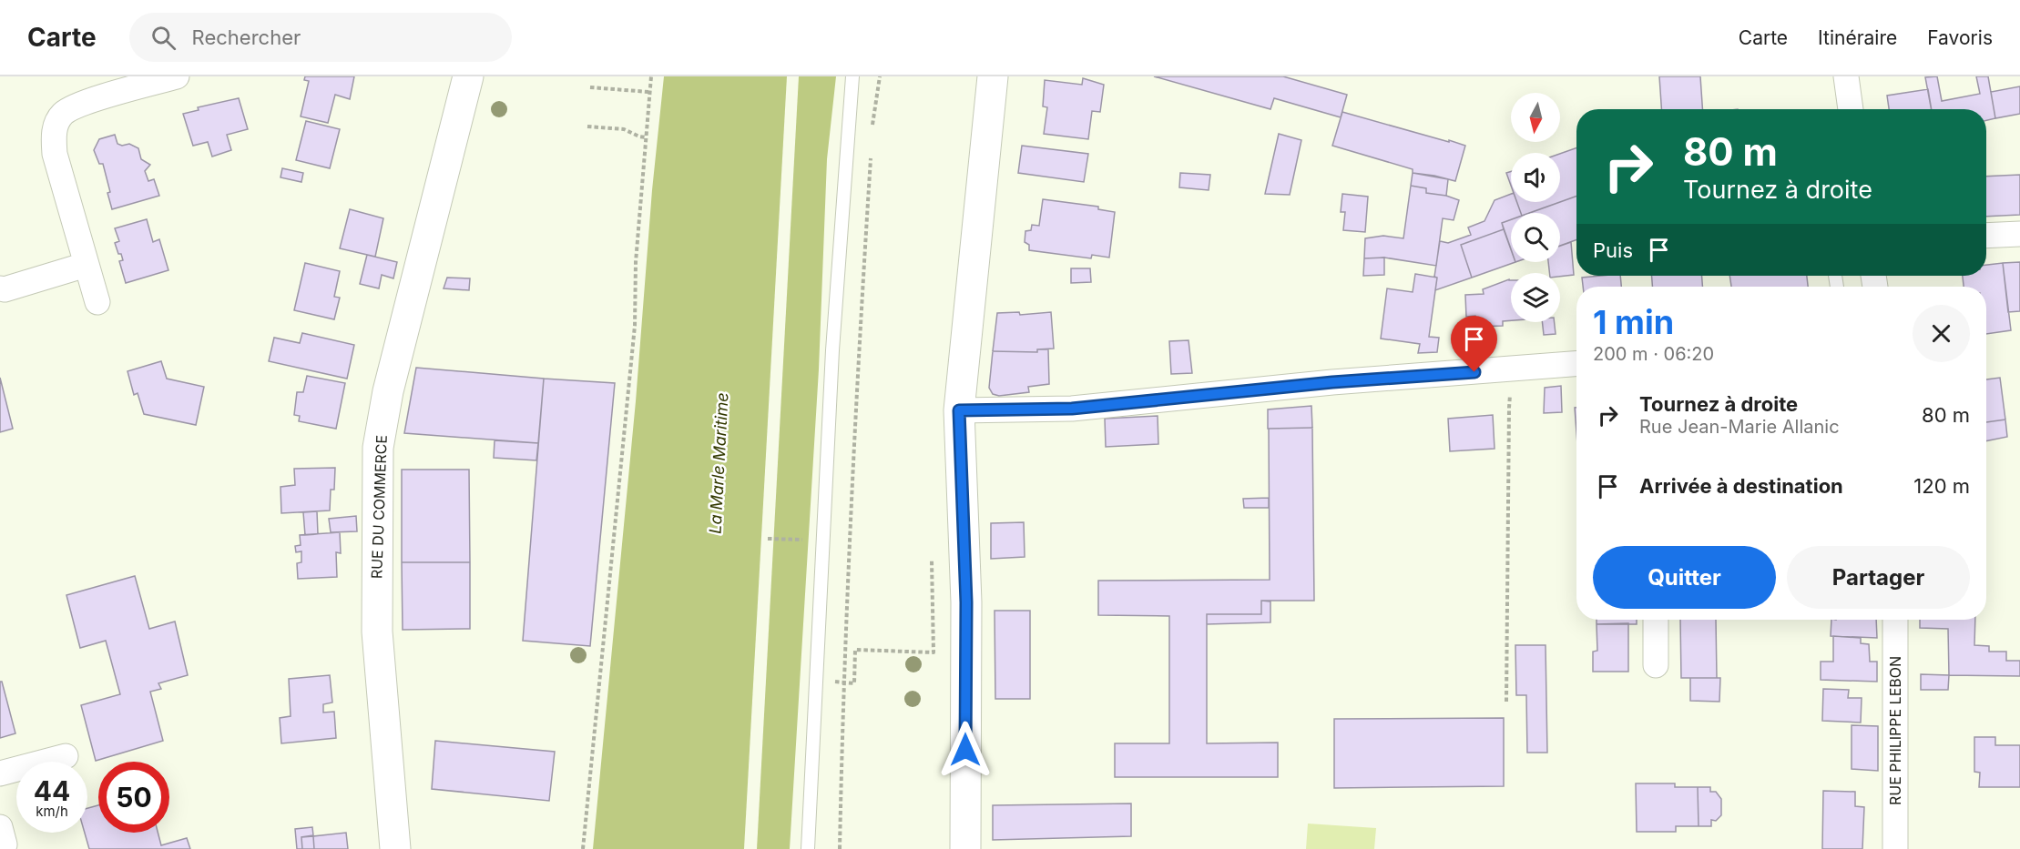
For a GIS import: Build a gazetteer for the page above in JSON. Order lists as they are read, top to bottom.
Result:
{
  "streets": {
    "street": ["RUE DU COMMERCE", "RUE PHILIPPE LEBON"]
  },
  "water": ["La Marle Maritime"],
  "north": "bottom",
  "page": {
    "header": "Carte",
    "search": "Rechercher",
    "nav": ["Carte", "Itinéraire", "Favoris"],
    "turn": ["80 m", "Tournez à droite"],
    "then": "Puis",
    "heading": ["1 min", "200 m · 06:20"],
    "list": [
      {
        "name": "Tournez à droite",
        "note": "Rue Jean-Marie Allanic",
        "value": "80 m"
      },
      {
        "name": "Arrivée à destination",
        "value": "120 m"
      }
    ],
    "buttons": ["Quitter", "Partager"],
    "speed": "44 km/h",
    "limit": "50"
  }
}
